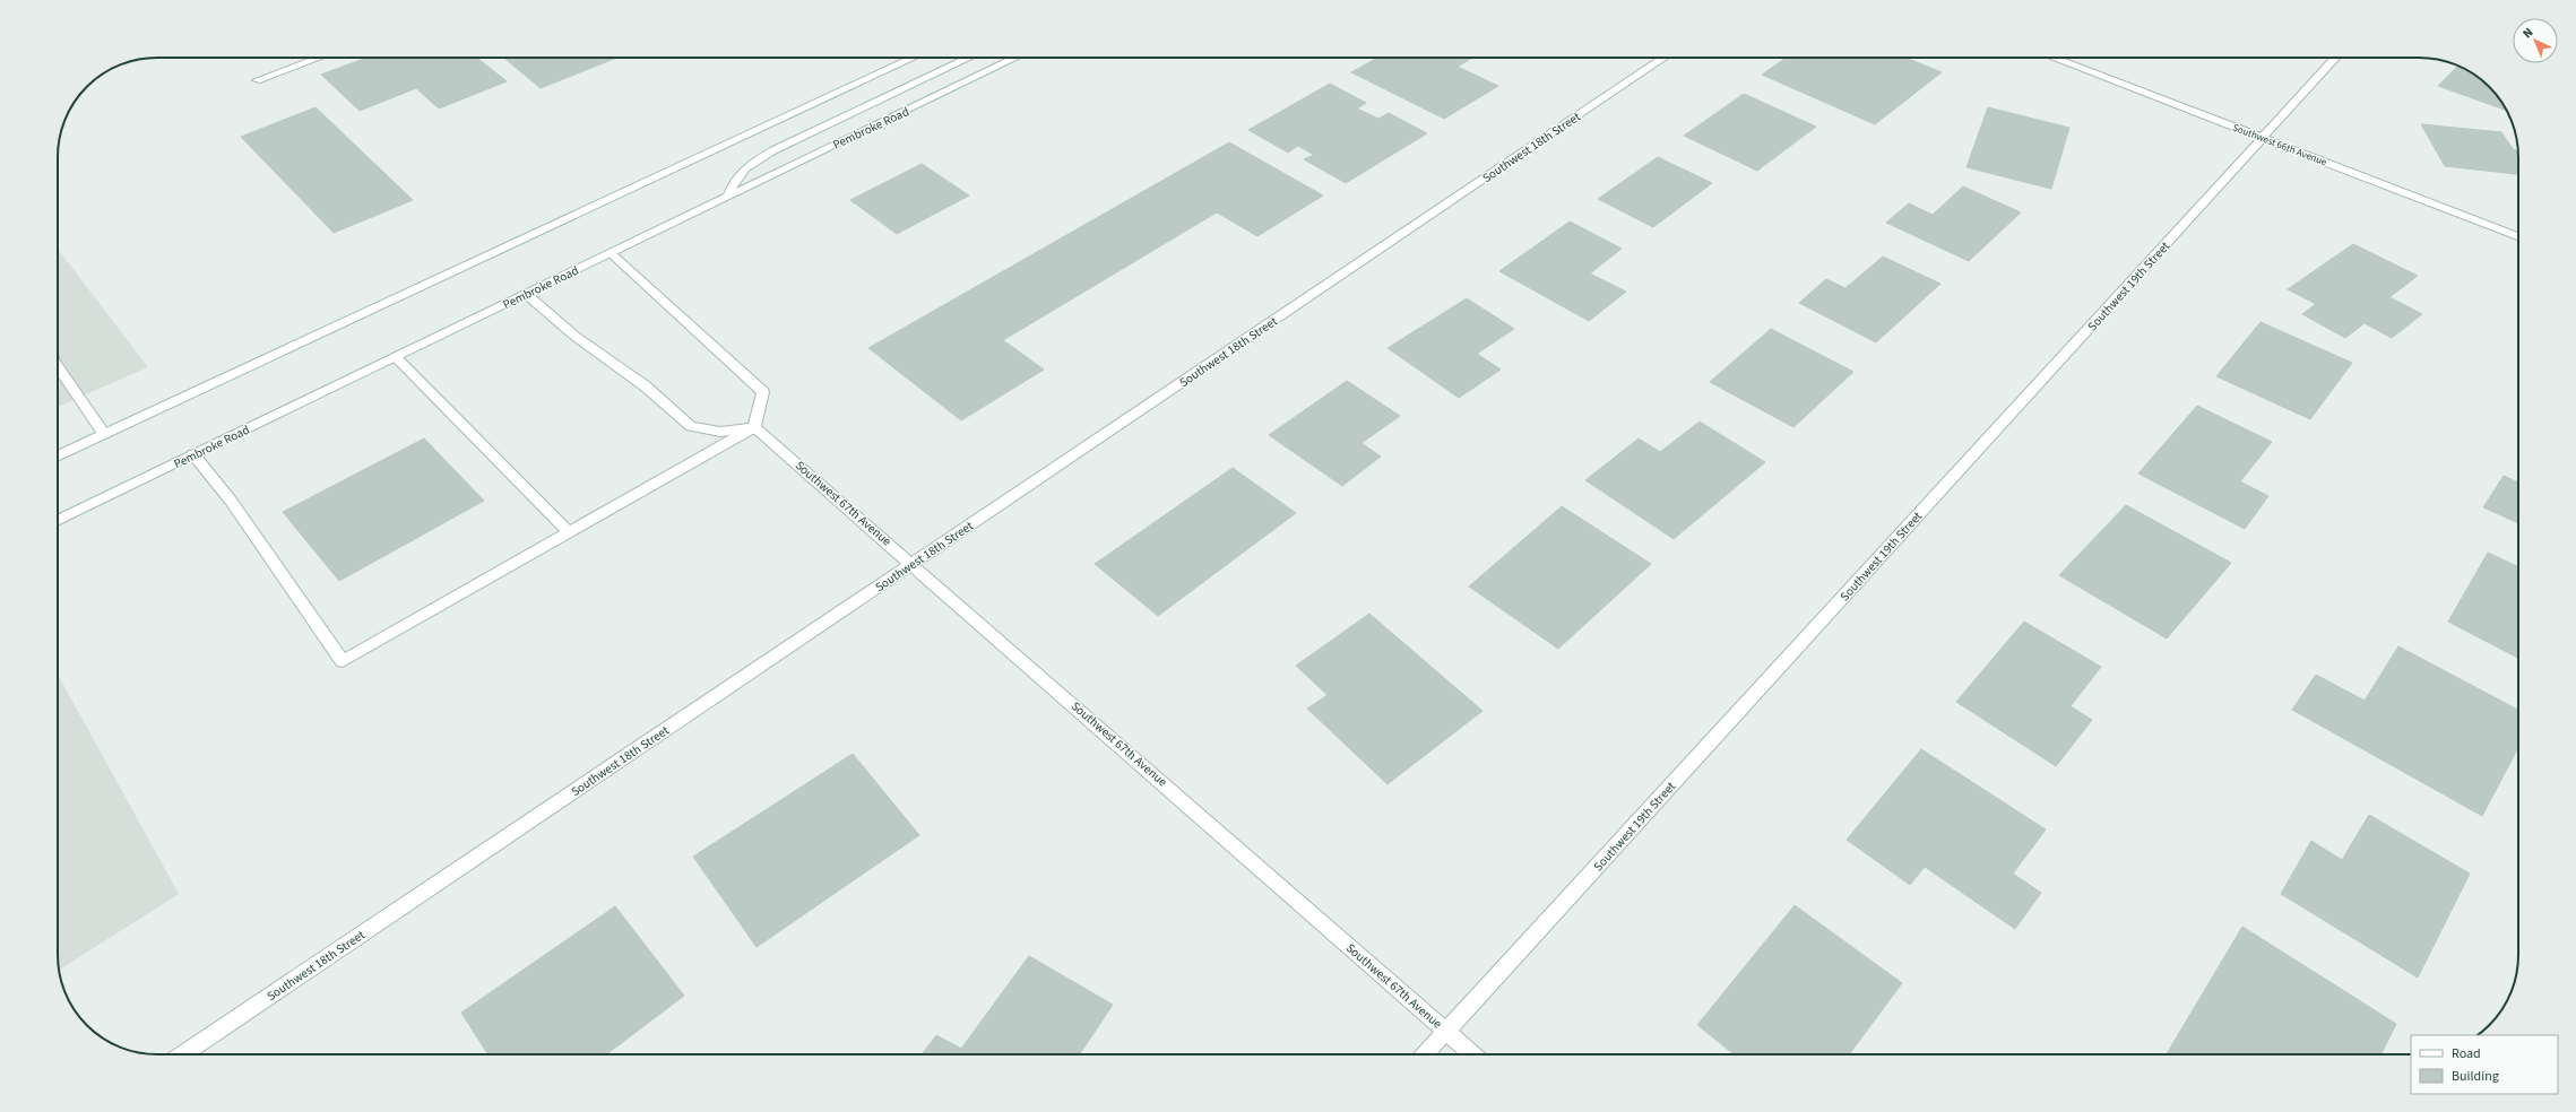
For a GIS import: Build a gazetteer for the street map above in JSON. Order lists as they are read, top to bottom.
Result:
{
  "streets": {
    "street": [
      "Pembroke Road",
      "Southwest 66th Avenue",
      "Southwest 18th Street",
      "Southwest 19th Street",
      "Southwest 67th Avenue"
    ]
  },
  "crossings": [
    ["Southwest 66th Avenue", "Southwest 19th Street"],
    ["Southwest 18th Street", "Southwest 67th Avenue"],
    ["Southwest 19th Street", "Southwest 67th Avenue"]
  ],
  "legend": ["Road", "Building"],
  "north": "top left"
}
